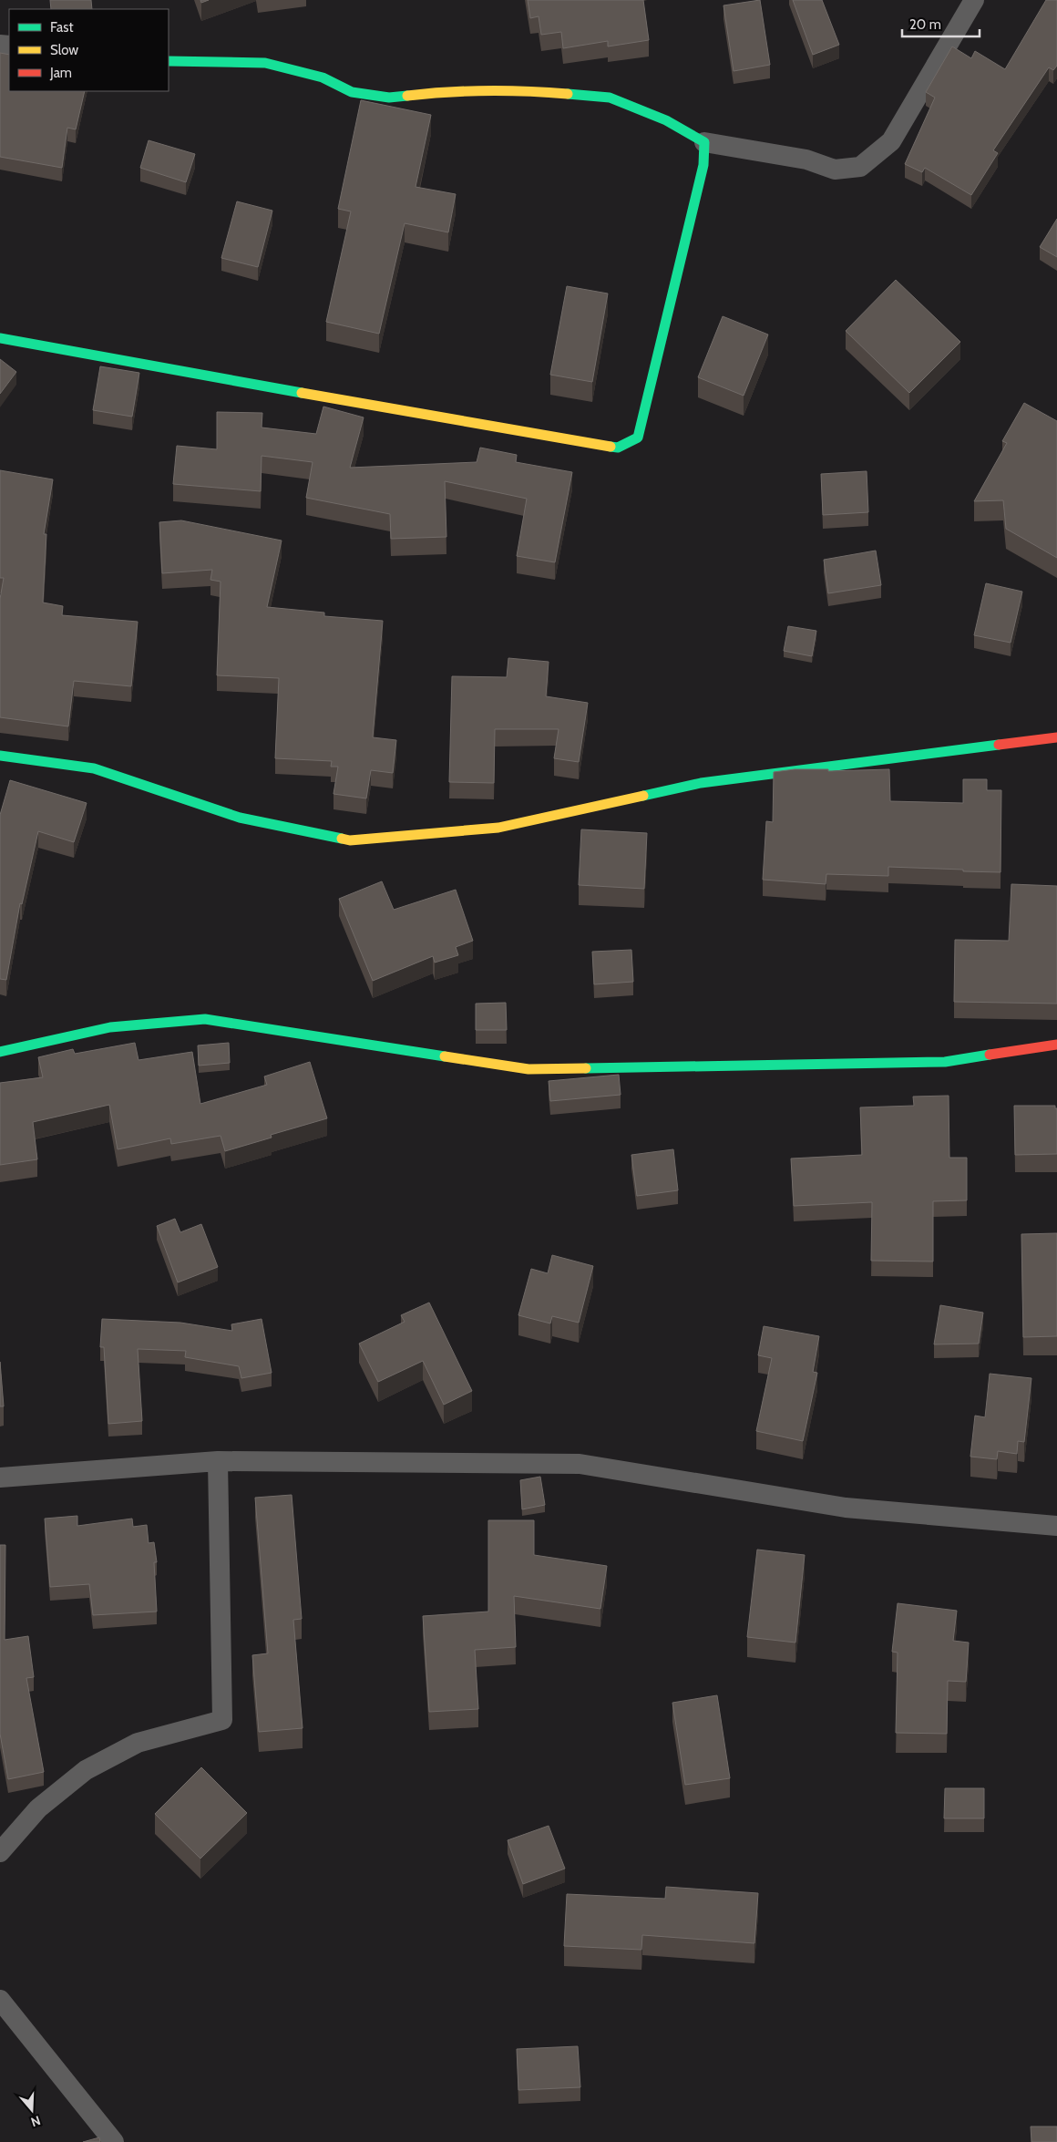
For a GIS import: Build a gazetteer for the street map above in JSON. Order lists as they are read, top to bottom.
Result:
{
  "legend": ["Fast", "Slow", "Jam"],
  "scale_bar": "20 m",
  "north": "bottom"
}
